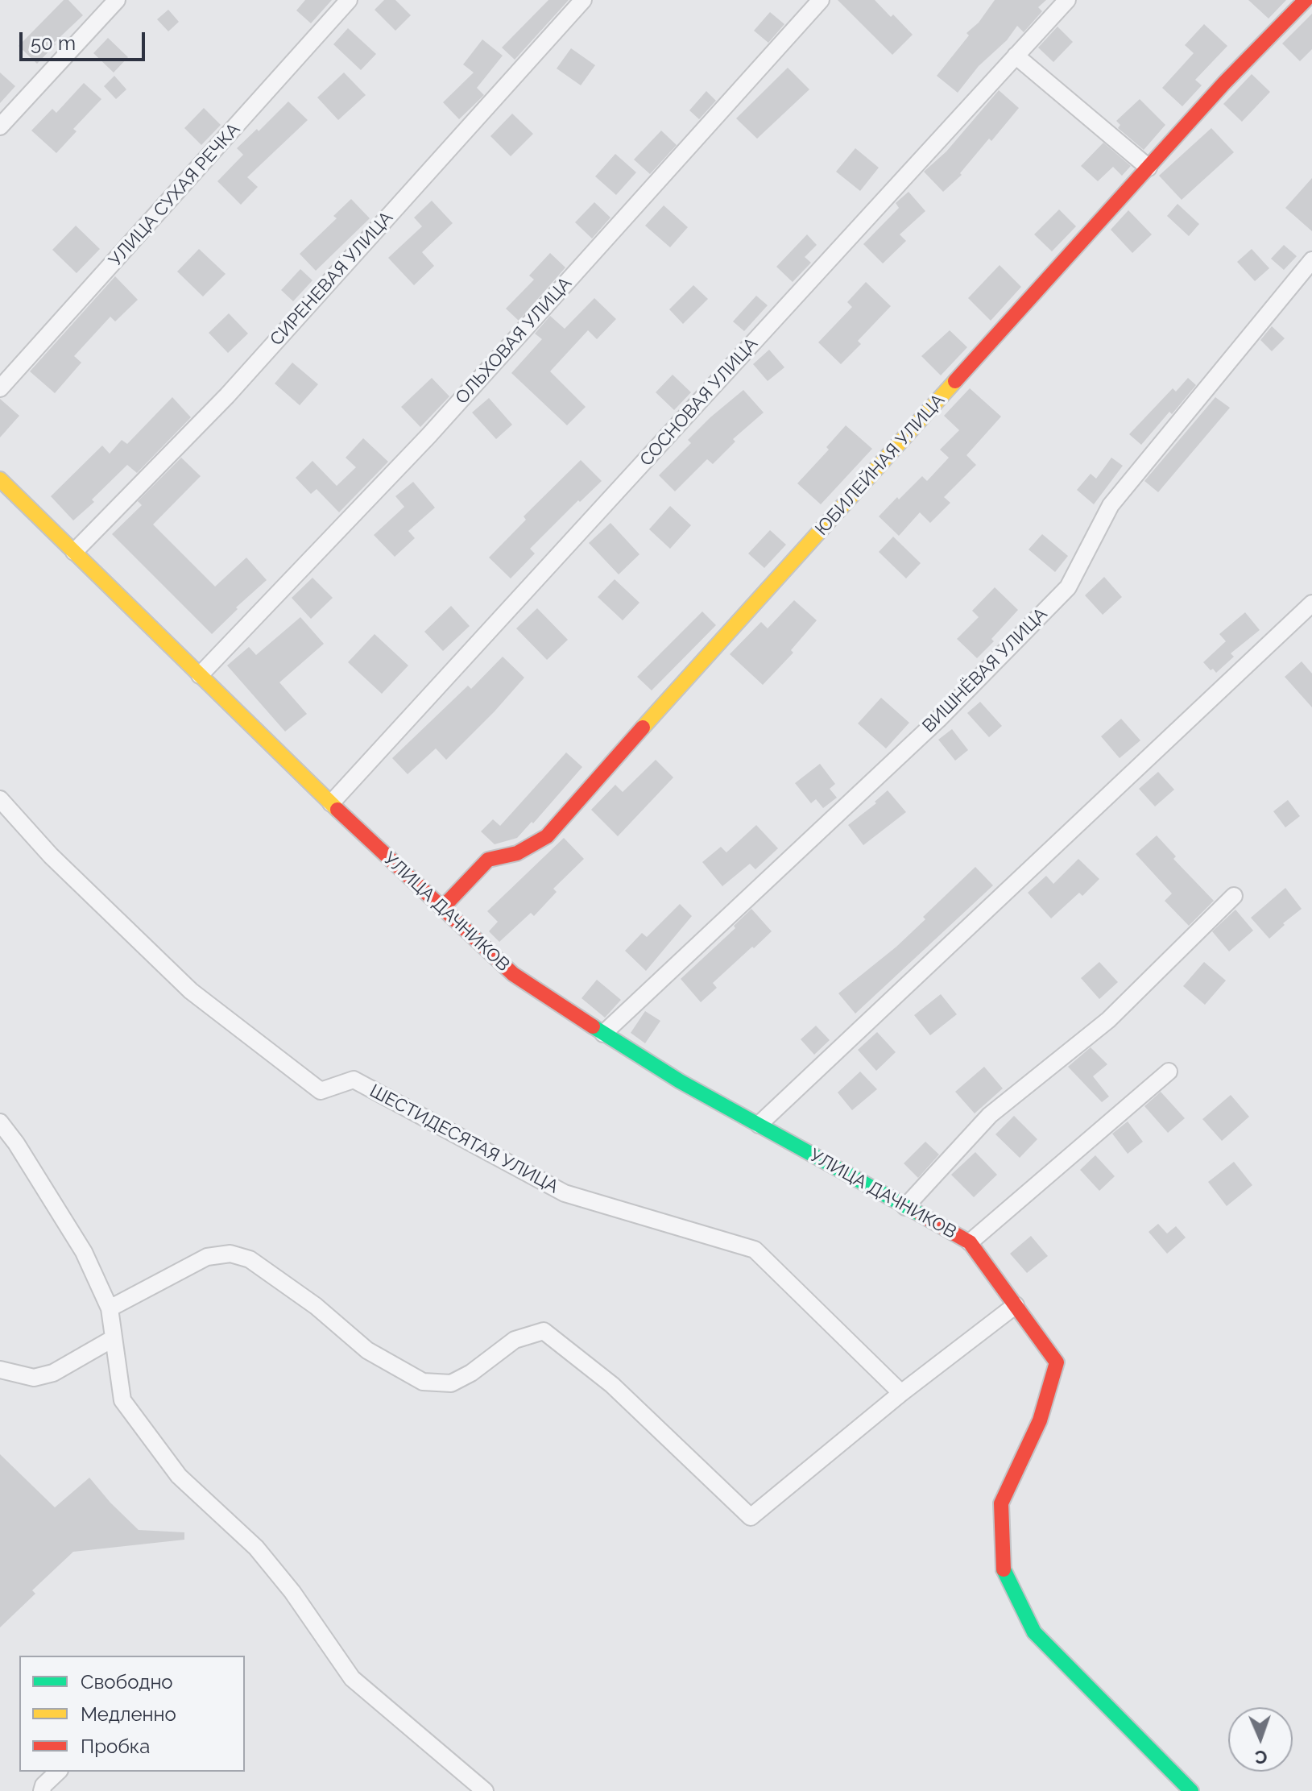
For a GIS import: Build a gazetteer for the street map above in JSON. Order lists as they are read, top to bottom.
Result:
{
  "streets": {
    "street": [
      "УЛИЦА СУХАЯ РЕЧКА",
      "СИРЕНЕВАЯ УЛИЦА",
      "ОЛЬХОВАЯ УЛИЦА",
      "СОСНОВАЯ УЛИЦА",
      "ЮБИЛЕЙНАЯ УЛИЦА",
      "ВИШНЁВАЯ УЛИЦА",
      "УЛИЦА ДАЧНИКОВ",
      "ШЕСТИДЕСЯТАЯ УЛИЦА"
    ]
  },
  "crossings": [
    ["СИРЕНЕВАЯ УЛИЦА", "УЛИЦА ДАЧНИКОВ"],
    ["ОЛЬХОВАЯ УЛИЦА", "УЛИЦА ДАЧНИКОВ"],
    ["СОСНОВАЯ УЛИЦА", "УЛИЦА ДАЧНИКОВ"],
    ["ЮБИЛЕЙНАЯ УЛИЦА", "УЛИЦА ДАЧНИКОВ"],
    ["ВИШНЁВАЯ УЛИЦА", "УЛИЦА ДАЧНИКОВ"]
  ],
  "legend": ["Свободно", "Медленно", "Пробка"],
  "scale_bar": "50 m",
  "north": "bottom"
}
